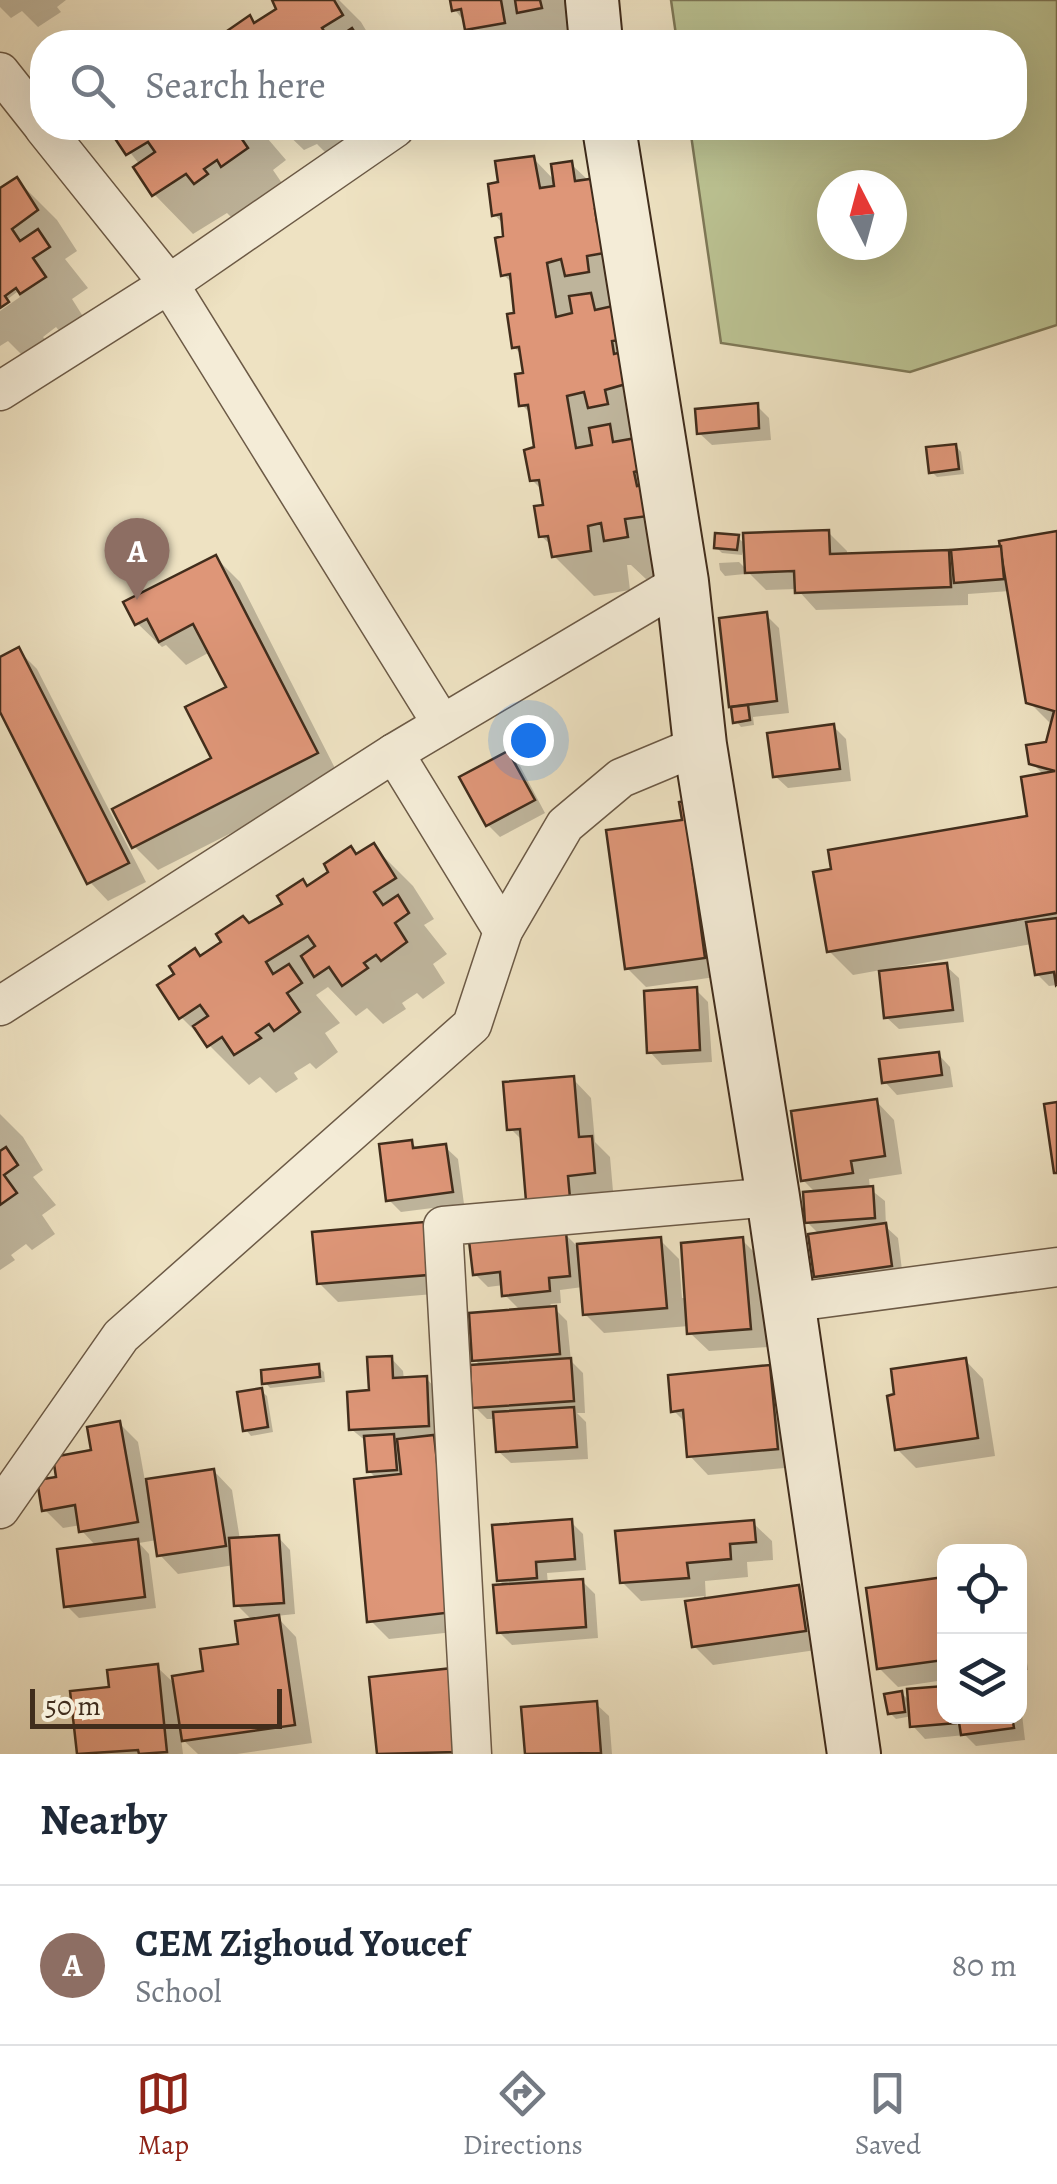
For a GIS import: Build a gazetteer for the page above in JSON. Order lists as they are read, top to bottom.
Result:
{
  "scale_bar": "50 m",
  "north": "top",
  "page": {
    "search": "Search here",
    "pins": "A",
    "scale": "50 m",
    "heading": "Nearby",
    "list": [
      {
        "mark": "A",
        "name": "CEM Zighoud Youcef",
        "note": "School",
        "value": "80 m"
      }
    ],
    "nav": ["Map", "Directions", "Saved"]
  }
}
